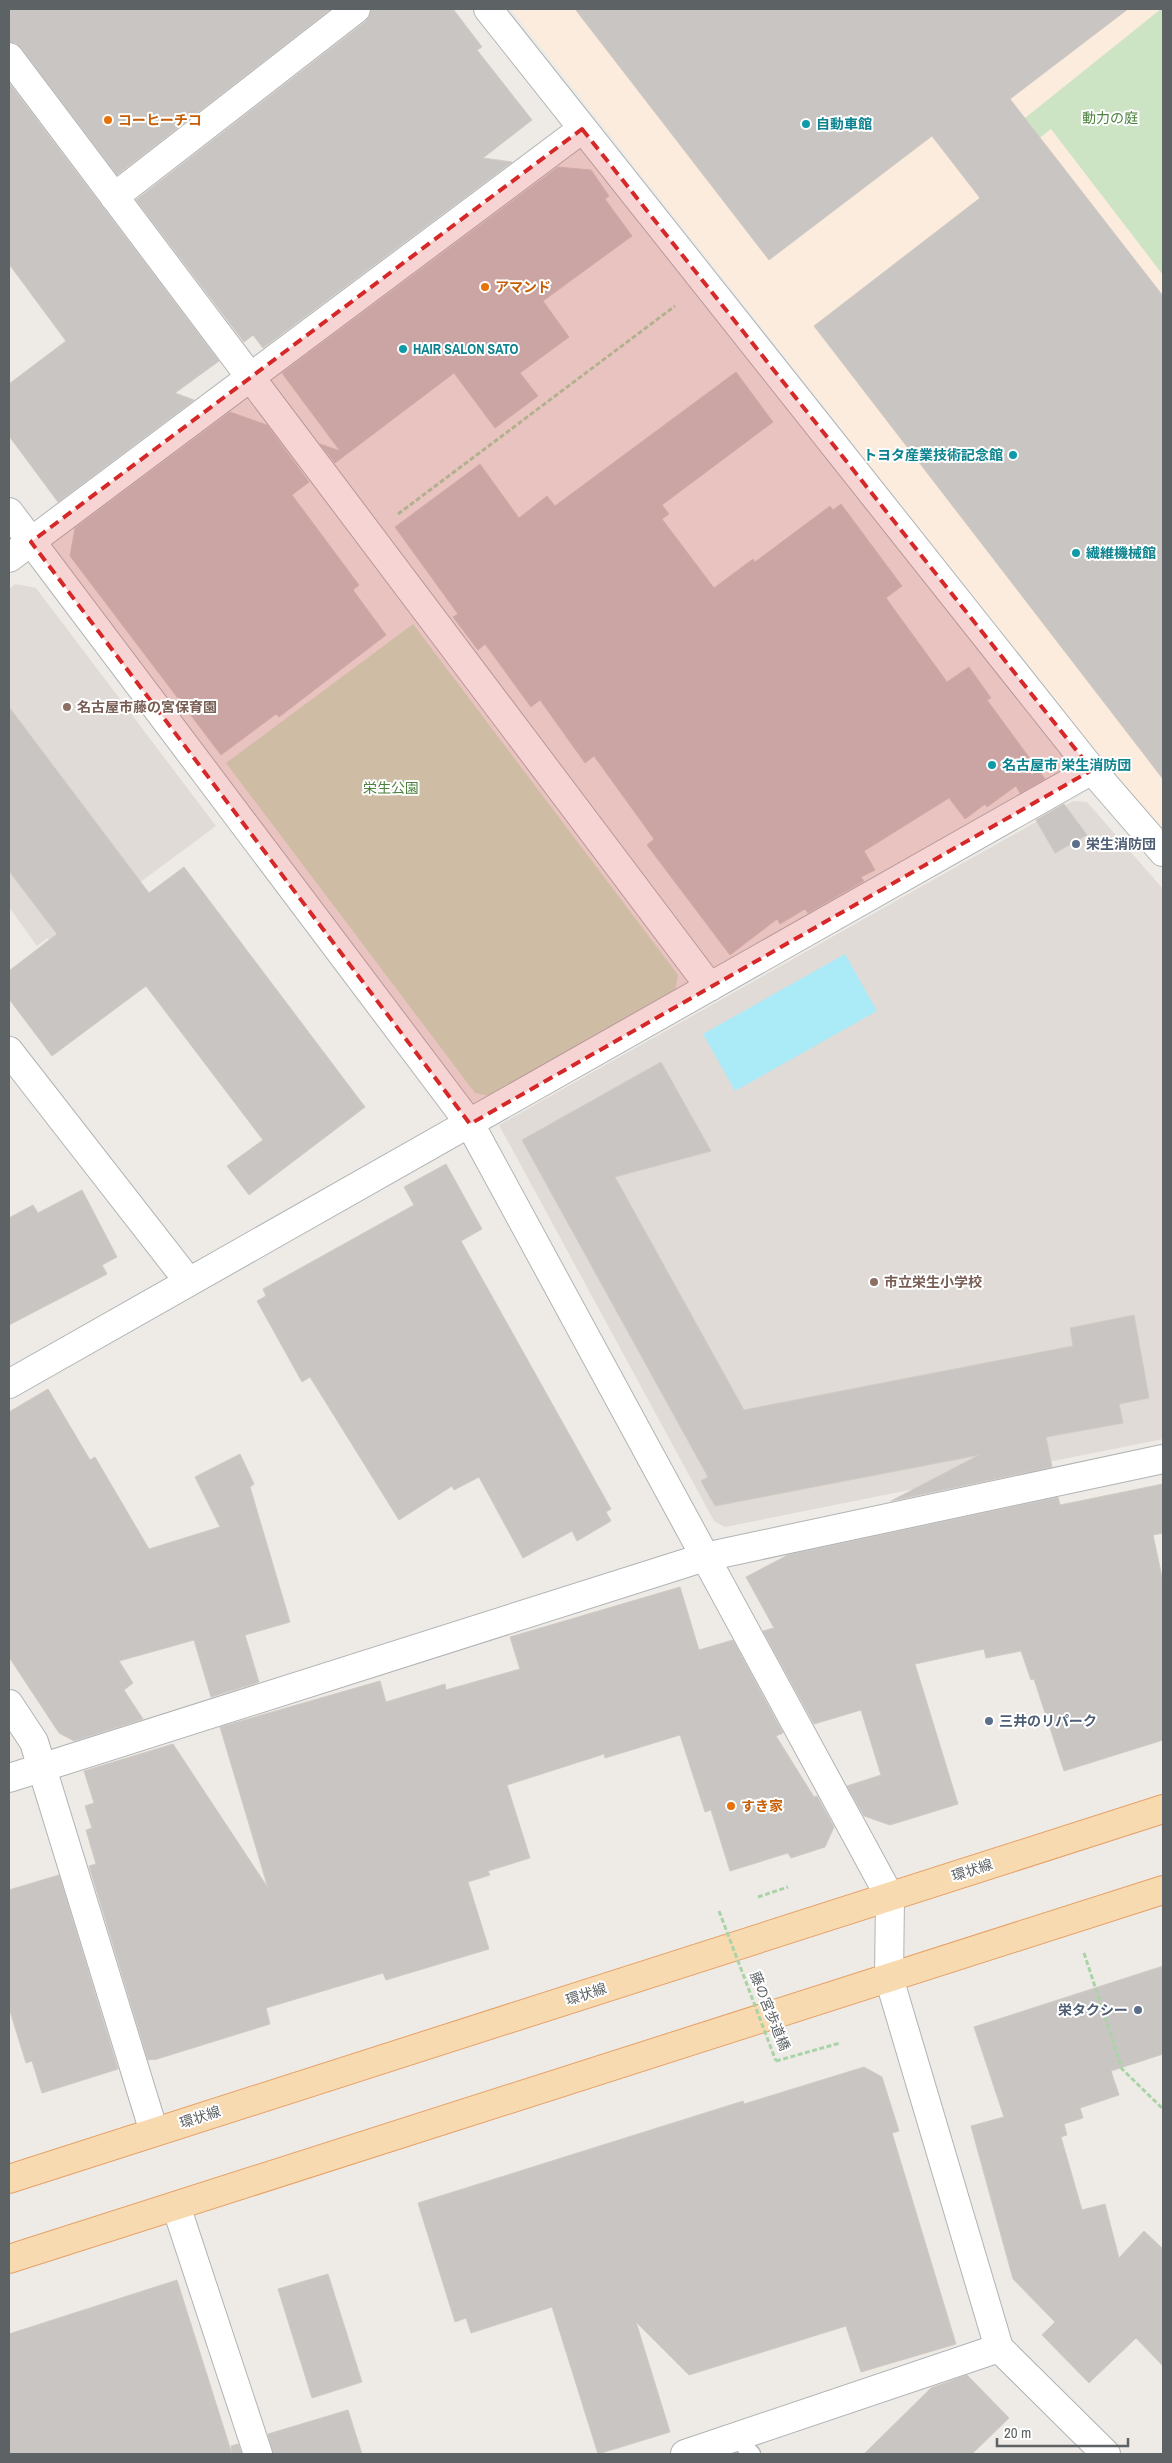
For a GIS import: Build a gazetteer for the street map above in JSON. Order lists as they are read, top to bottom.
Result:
{
  "streets": {
    "main road": ["環状線"],
    "path": ["藤の宮歩道橋"]
  },
  "parks": ["動力の庭", "栄生公園"],
  "places": [
    "コーヒーチコ",
    "自動車館",
    "アマンド",
    "HAIR SALON SATO",
    "トヨタ産業技術記念館",
    "繊維機械館",
    "名古屋市藤の宮保育園",
    "名古屋市 栄生消防団",
    "栄生消防団",
    "市立栄生小学校",
    "三井のリパーク",
    "すき家",
    "栄タクシー"
  ],
  "scale_bar": "20 m"
}
